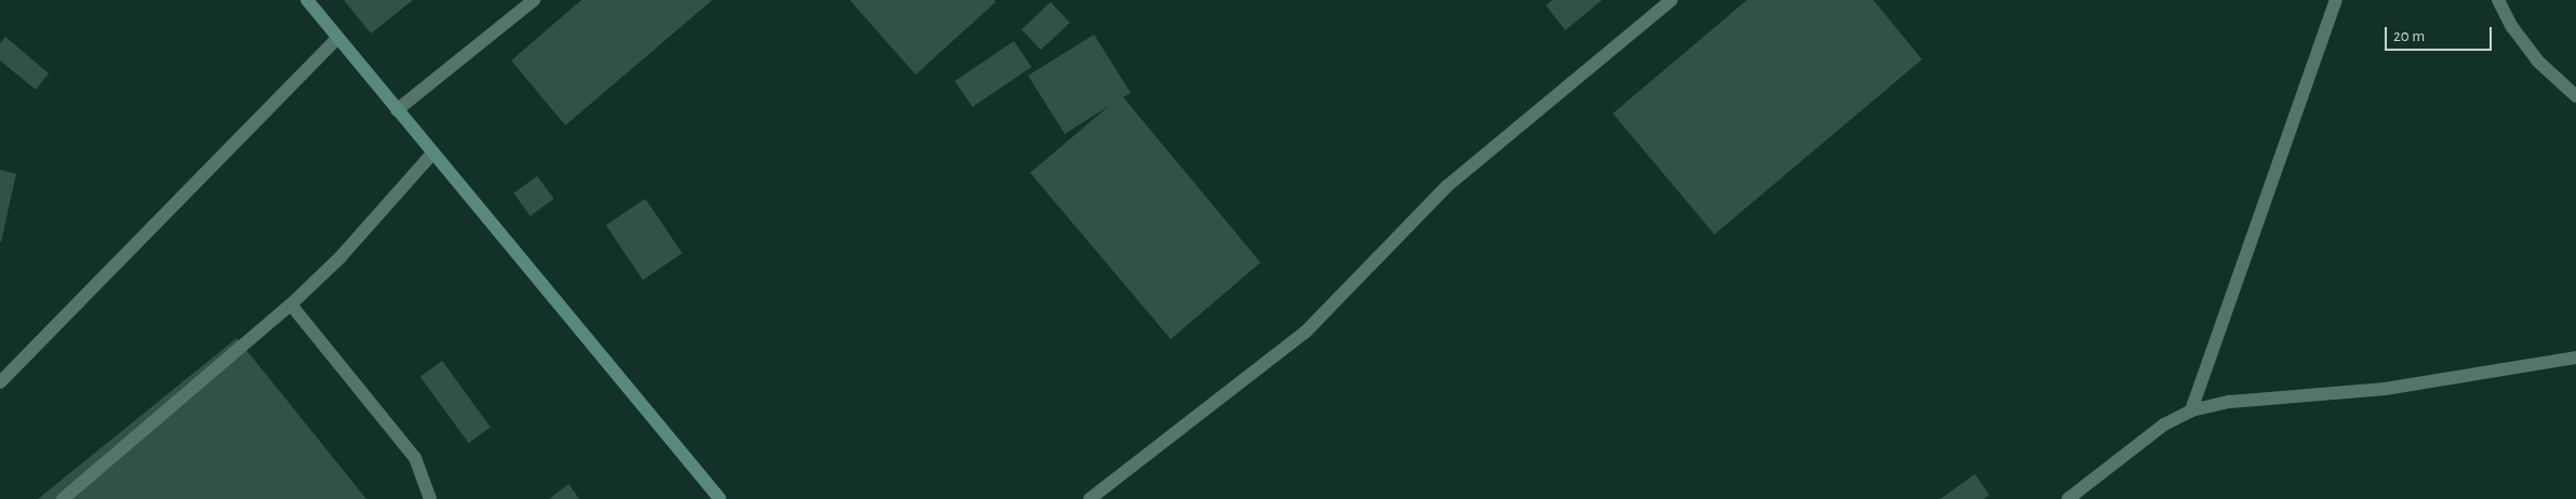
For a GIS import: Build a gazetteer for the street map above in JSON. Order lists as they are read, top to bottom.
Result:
{
  "scale_bar": "20 m"
}
